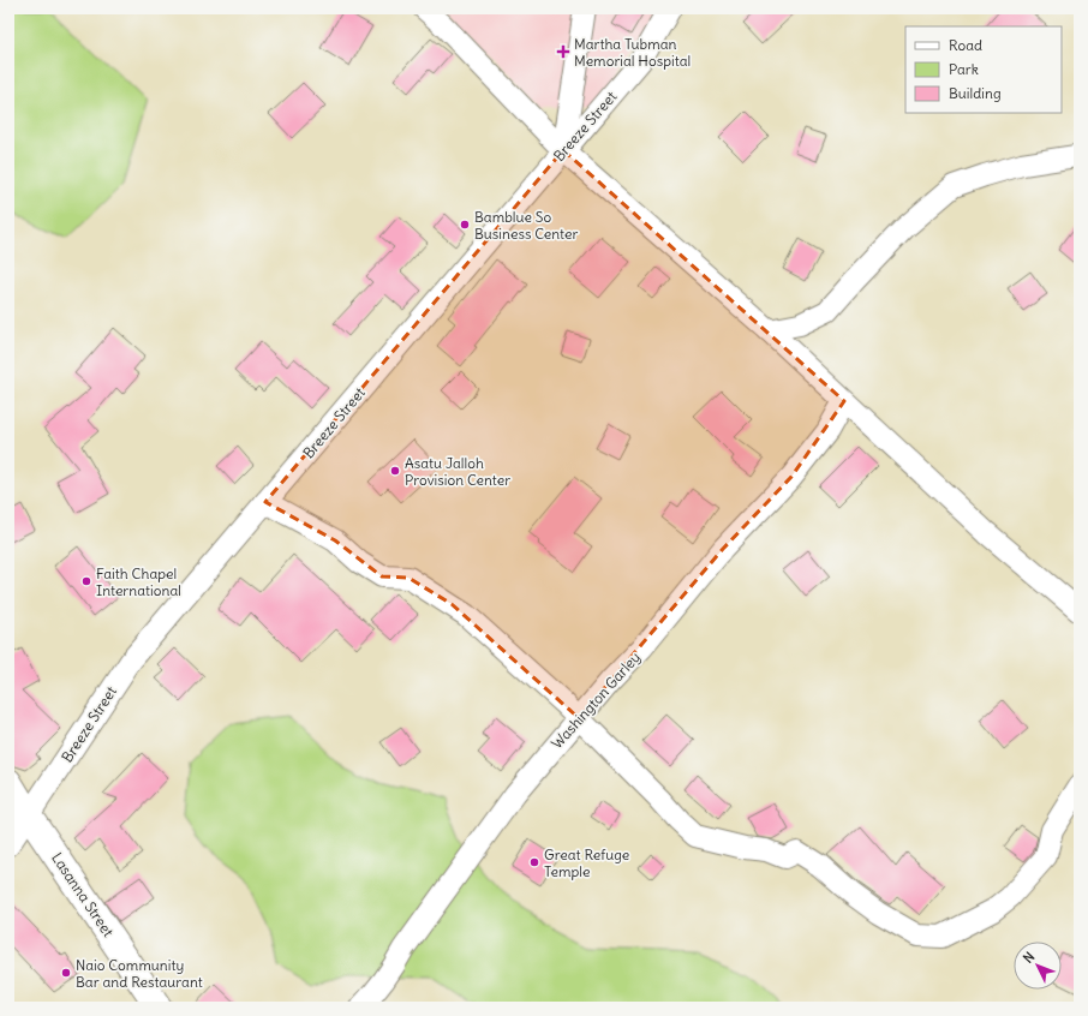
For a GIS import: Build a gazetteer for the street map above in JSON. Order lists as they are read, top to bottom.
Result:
{
  "streets": {
    "street": ["Breeze Street", "Washington Garley", "Lasanna Street"]
  },
  "crossings": [
    ["Breeze Street", "Lasanna Street"]
  ],
  "places": {
    "health": ["Martha Tubman Memorial Hospital"],
    "other": [
      "Bamblue So Business Center",
      "Asatu Jalloh Provision Center",
      "Faith Chapel International",
      "Great Refuge Temple",
      "Naio Community Bar and Restaurant"
    ]
  },
  "legend": ["Road", "Park", "Building"],
  "north": "top left"
}
